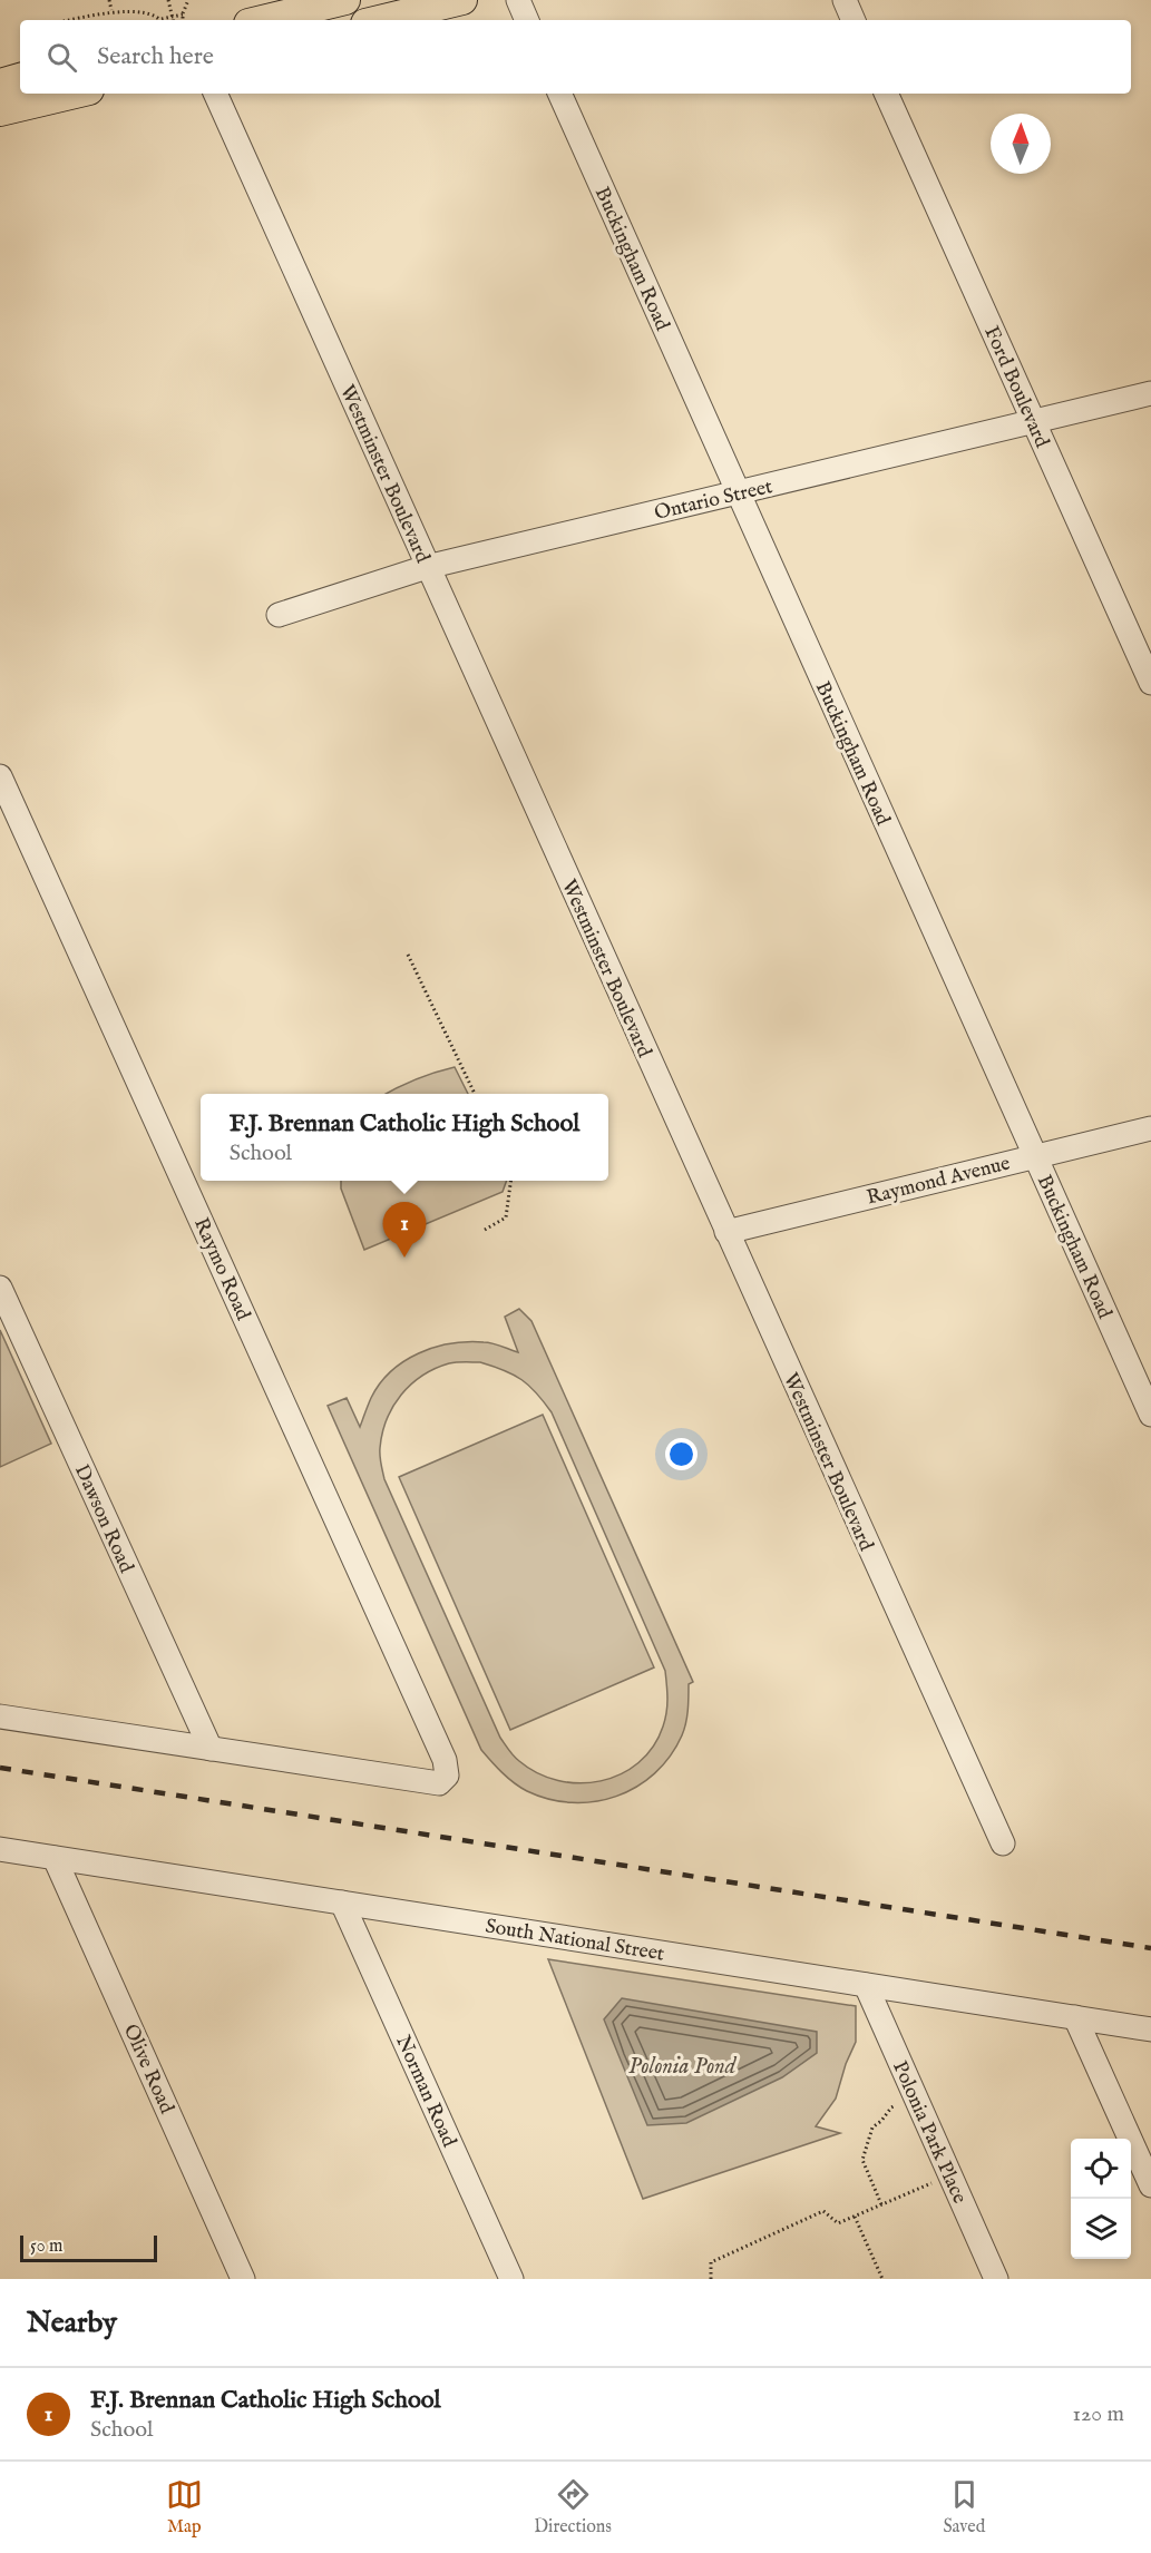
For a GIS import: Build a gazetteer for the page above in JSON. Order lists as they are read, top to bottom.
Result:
{
  "streets": {
    "street": [
      "Buckingham Road",
      "Ford Boulevard",
      "Westminster Boulevard",
      "Ontario Street",
      "Raymond Avenue",
      "Raymo Road",
      "Dawson Road",
      "South National Street",
      "Olive Road",
      "Norman Road",
      "Polonia Park Place"
    ]
  },
  "crossings": [
    ["Buckingham Road", "Ontario Street"],
    ["Buckingham Road", "Raymond Avenue"],
    ["Ford Boulevard", "Ontario Street"],
    ["Westminster Boulevard", "Ontario Street"],
    ["Westminster Boulevard", "Raymond Avenue"],
    ["Raymo Road", "Dawson Road"],
    ["South National Street", "Olive Road"],
    ["South National Street", "Norman Road"],
    ["South National Street", "Polonia Park Place"]
  ],
  "water": ["Polonia Pond"],
  "scale_bar": "50 m",
  "north": "top",
  "page": {
    "search": "Search here",
    "popup": ["F.J. Brennan Catholic High School", "School"],
    "pins": "1",
    "scale": "50 m",
    "heading": "Nearby",
    "list": [
      {
        "mark": "1",
        "name": "F.J. Brennan Catholic High School",
        "note": "School",
        "value": "120 m"
      }
    ],
    "nav": ["Map", "Directions", "Saved"]
  }
}
